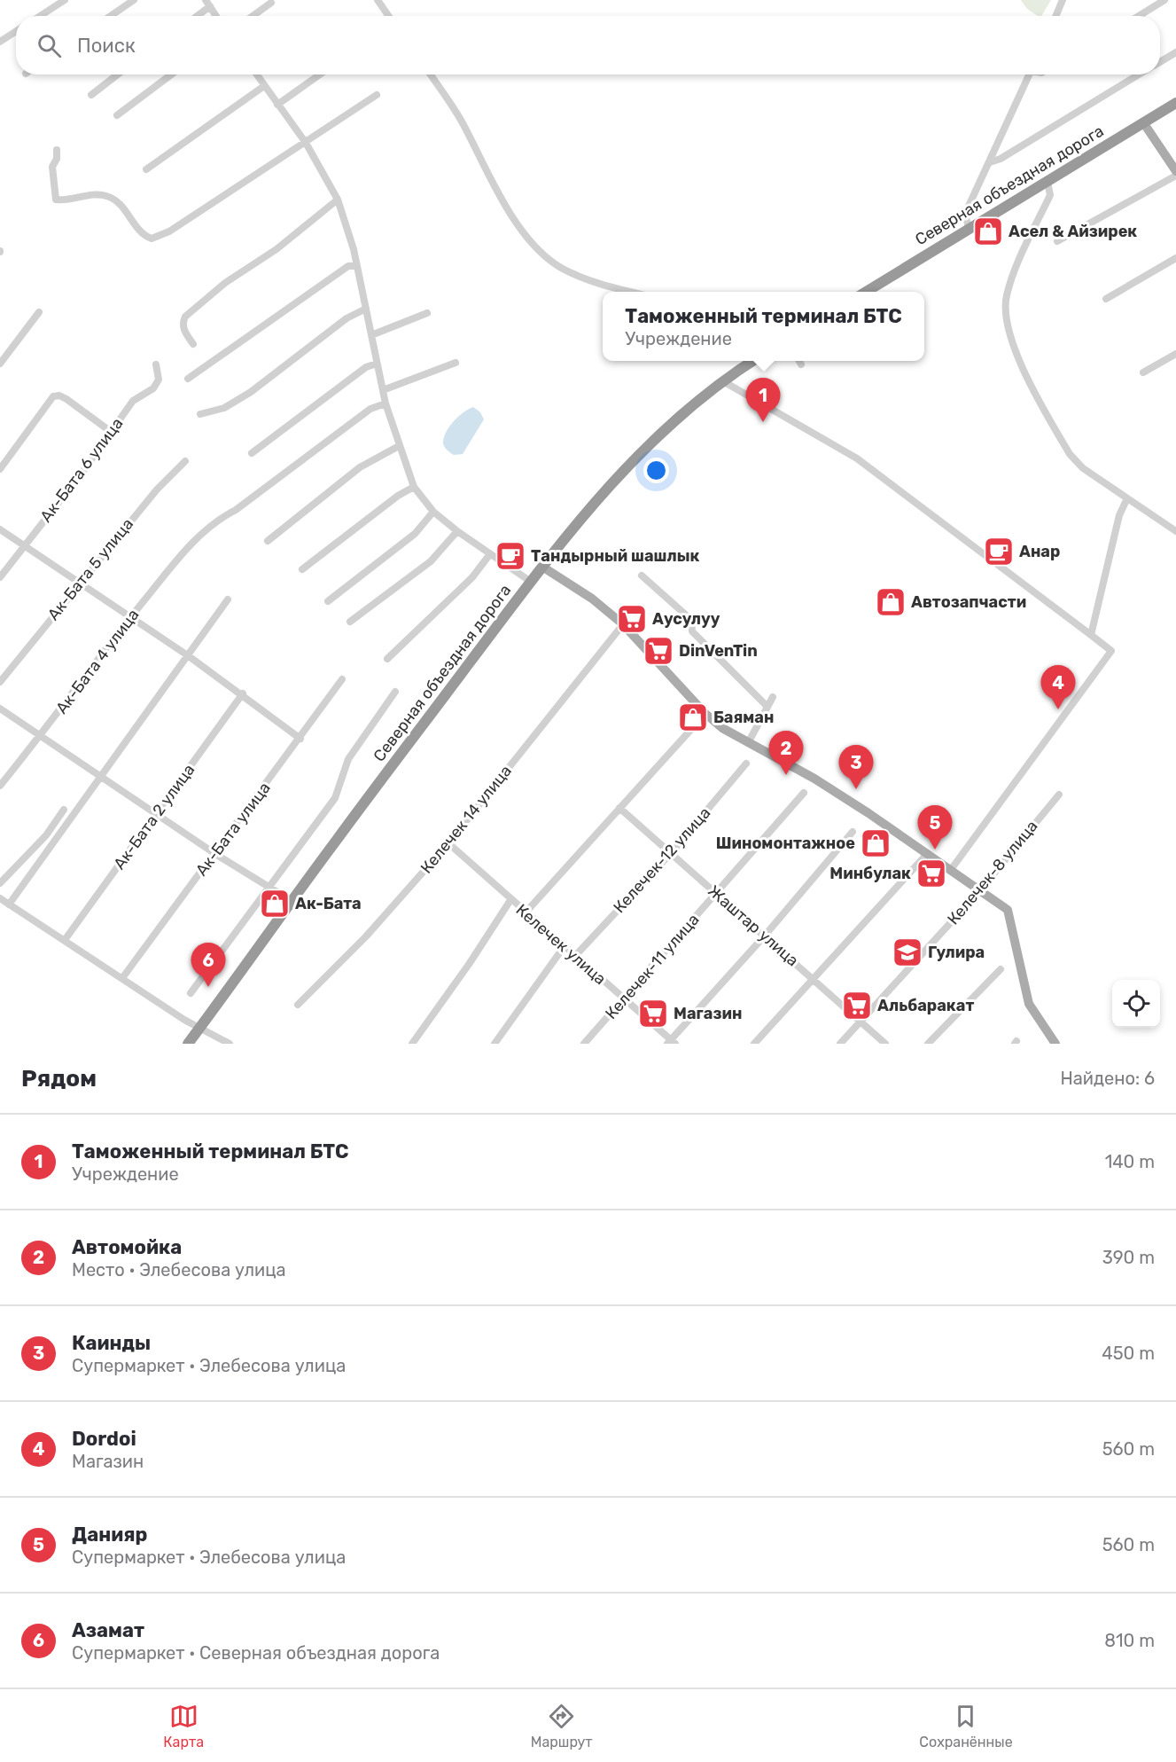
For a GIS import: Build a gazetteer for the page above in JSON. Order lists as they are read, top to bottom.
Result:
{
  "streets": {
    "highway": ["Северная объездная дорога"],
    "street": [
      "Ак-Бата 6 улица",
      "Ак-Бата 5 улица",
      "Ак-Бата 4 улица",
      "Ак-Бата 2 улица",
      "Келечек 14 улица",
      "Ак-Бата улица",
      "Келечек-12 улица",
      "Келечек-8 улица",
      "Жаштар улица",
      "Келечек улица",
      "Келечек-11 улица"
    ]
  },
  "crossings": [
    ["Келечек 14 улица", "Келечек улица"],
    ["Келечек-12 улица", "Жаштар улица"],
    ["Келечек-12 улица", "Келечек улица"],
    ["Келечек-8 улица", "Жаштар улица"],
    ["Жаштар улица", "Келечек-11 улица"],
    ["Келечек улица", "Келечек-11 улица"]
  ],
  "places": {
    "shop": [
      "Асел & Айзирек",
      "Автозапчасти",
      "Баяман",
      "Шиномонтажное",
      "Ак-Бата"
    ],
    "cafe": ["Анар", "Тандырный шашлык"],
    "supermarket": [
      "Аусулуу",
      "DinVenTin",
      "Минбулак",
      "Альбаракат",
      "Магазин"
    ],
    "school or university": ["Гулира"]
  },
  "page": {
    "search": "Поиск",
    "popup": ["Таможенный терминал БТС", "Учреждение"],
    "pins": [
      "1",
      "4",
      "2",
      "3",
      "5",
      "6"
    ],
    "heading": ["Рядом", "Найдено: 6"],
    "list": [
      {
        "mark": "1",
        "name": "Таможенный терминал БТС",
        "note": "Учреждение",
        "value": "140 m"
      },
      {
        "mark": "2",
        "name": "Автомойка",
        "note": "Место · Элебесова улица",
        "value": "390 m"
      },
      {
        "mark": "3",
        "name": "Каинды",
        "note": "Супермаркет · Элебесова улица",
        "value": "450 m"
      },
      {
        "mark": "4",
        "name": "Dordoi",
        "note": "Магазин",
        "value": "560 m"
      },
      {
        "mark": "5",
        "name": "Данияр",
        "note": "Супермаркет · Элебесова улица",
        "value": "560 m"
      },
      {
        "mark": "6",
        "name": "Азамат",
        "note": "Супермаркет · Северная объездная дорога",
        "value": "810 m"
      }
    ],
    "nav": ["Карта", "Маршрут", "Сохранённые"]
  }
}
